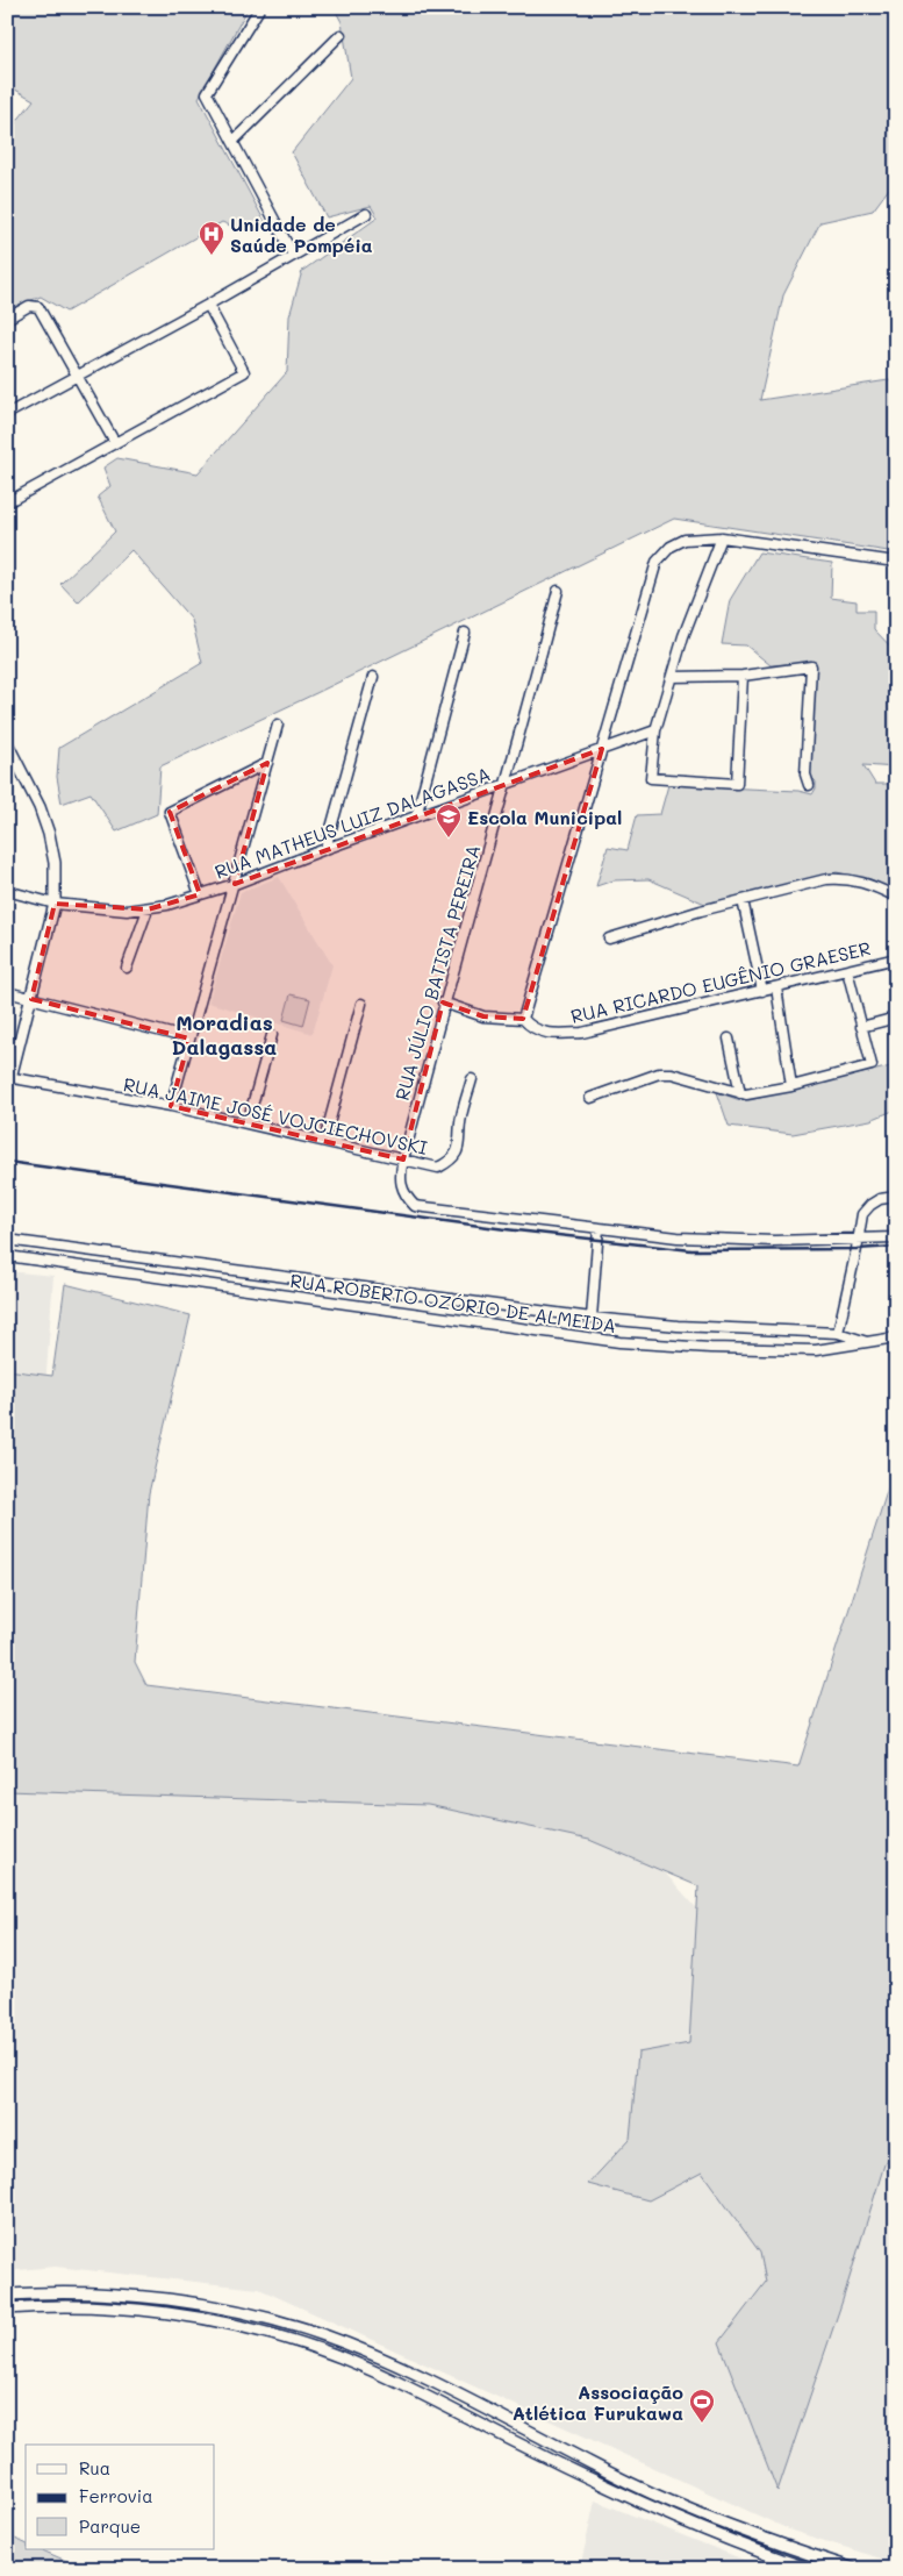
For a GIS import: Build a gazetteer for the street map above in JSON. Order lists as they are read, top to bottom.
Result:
{
  "streets": {
    "street": [
      "RUA MATHEUS LUIZ DALAGASSA",
      "RUA JÚLIO BATISTA PEREIRA",
      "RUA RICARDO EUGÊNIO GRAESER",
      "RUA JAIME JOSÉ VOJCIECHOVSKI",
      "RUA ROBERTO OZÓRIO DE ALMEIDA"
    ]
  },
  "crossings": [
    ["RUA MATHEUS LUIZ DALAGASSA", "RUA JÚLIO BATISTA PEREIRA"],
    ["RUA JÚLIO BATISTA PEREIRA", "RUA JAIME JOSÉ VOJCIECHOVSKI"]
  ],
  "districts": ["Moradias Dalagassa"],
  "places": {
    "hospital": ["Unidade de Saúde Pompéia"],
    "school or university": ["Escola Municipal"],
    "sports": ["Associação Atlética Furukawa"]
  },
  "legend": ["Rua", "Ferrovia", "Parque"]
}
